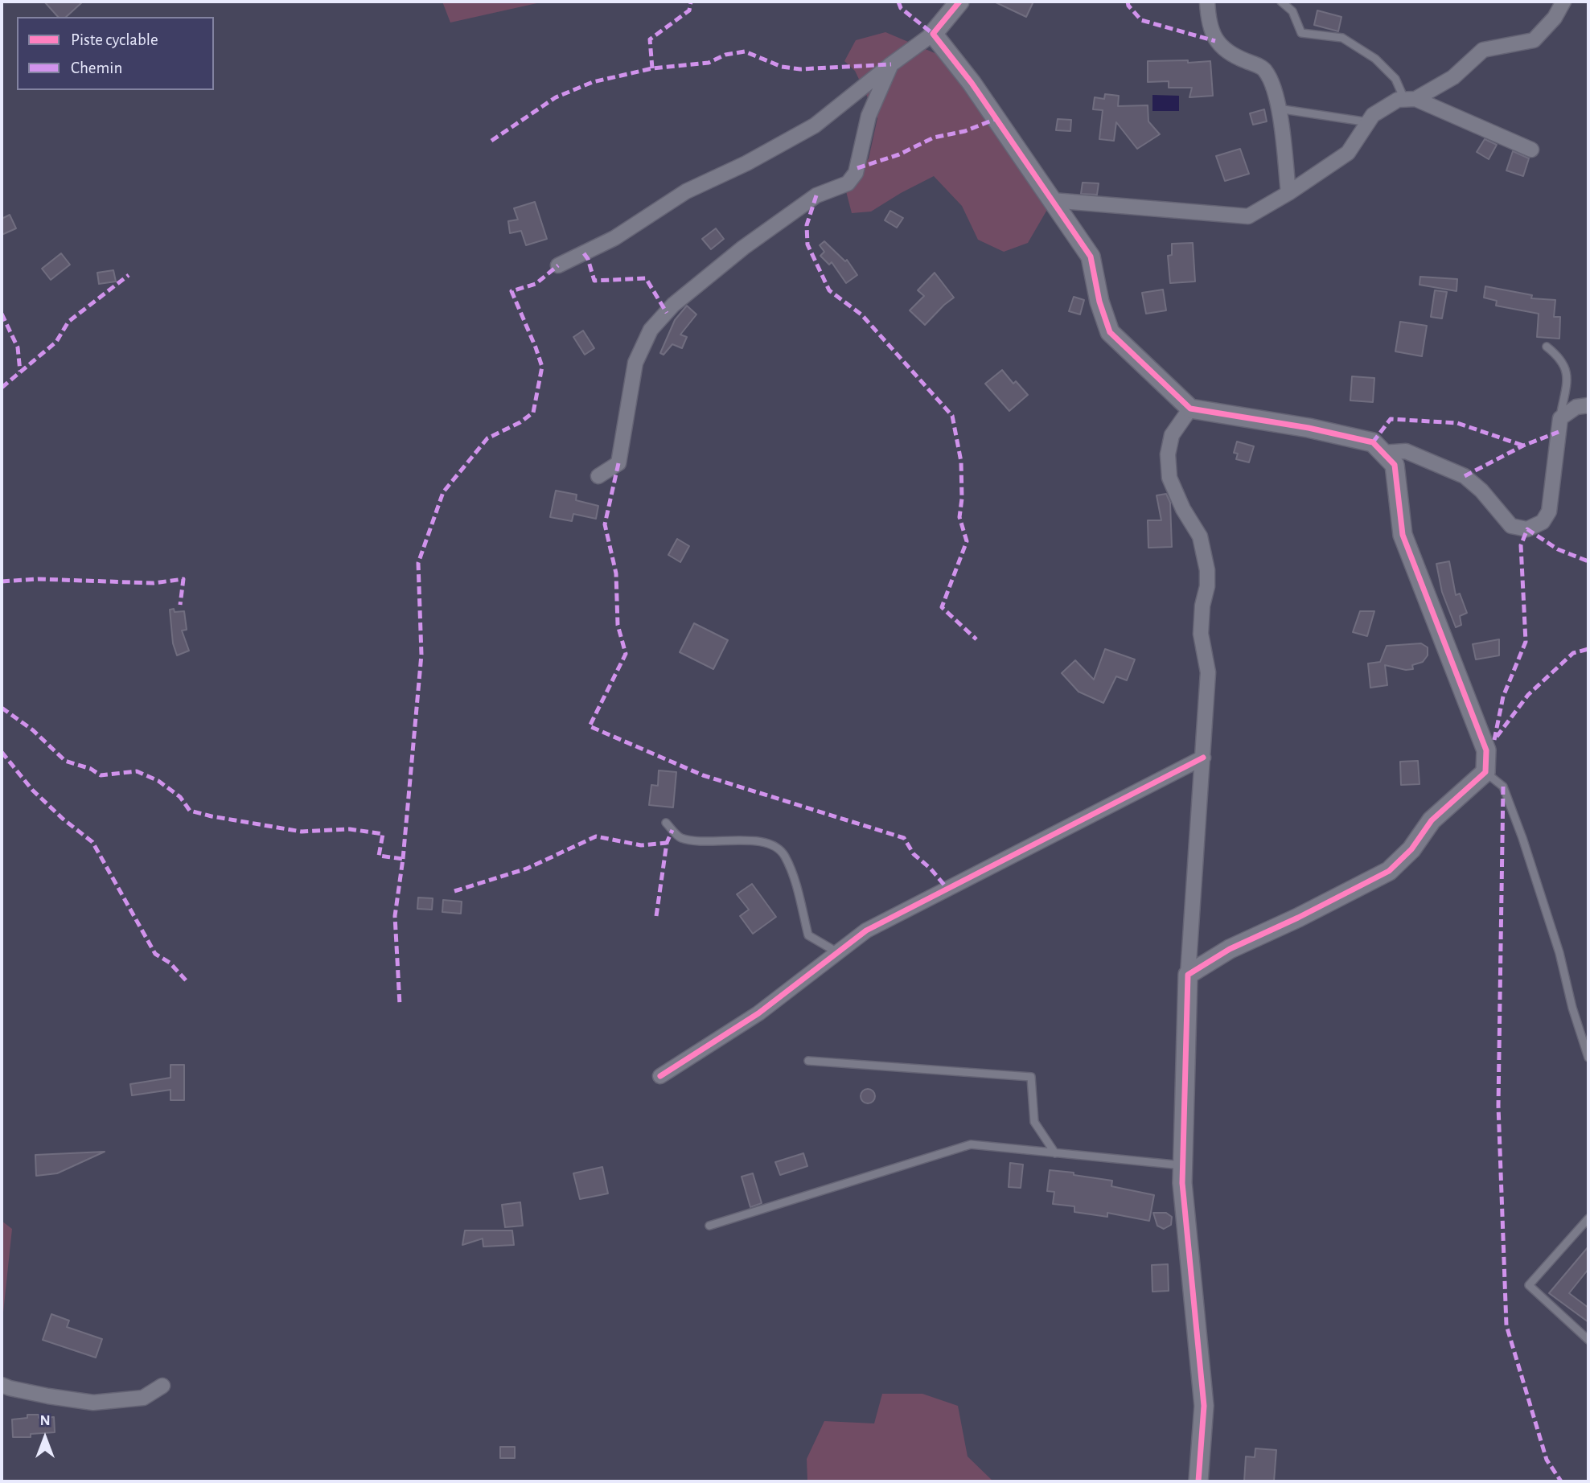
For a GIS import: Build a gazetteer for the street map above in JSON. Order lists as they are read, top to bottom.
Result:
{
  "legend": ["Piste cyclable", "Chemin"],
  "north": "top"
}
